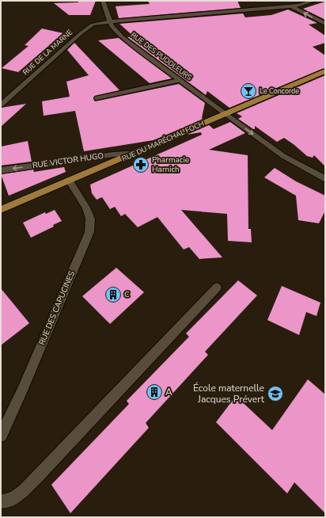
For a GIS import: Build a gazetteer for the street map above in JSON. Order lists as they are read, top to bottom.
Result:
{
  "streets": {
    "main road": ["RUE DU MARÉCHAL FOCH"],
    "street": [
      "RUE DE LA MARNE",
      "RUE DES PUDDLEURS",
      "RUE VICTOR HUGO",
      "RUE DES CAPUCINES"
    ]
  },
  "crossings": [
    ["RUE DE LA MARNE", "RUE DES PUDDLEURS"],
    ["RUE DES PUDDLEURS", "RUE DU MARÉCHAL FOCH"],
    ["RUE DU MARÉCHAL FOCH", "RUE VICTOR HUGO"],
    ["RUE DU MARÉCHAL FOCH", "RUE DES CAPUCINES"]
  ],
  "one_way": ["RUE DES PUDDLEURS", "RUE VICTOR HUGO"],
  "places": {
    "bar": ["Le Concorde"],
    "pharmacy": ["Pharmacie Harnich"],
    "building": ["C", "A"],
    "school or university": ["École maternelle Jacques Prévert"]
  }
}
